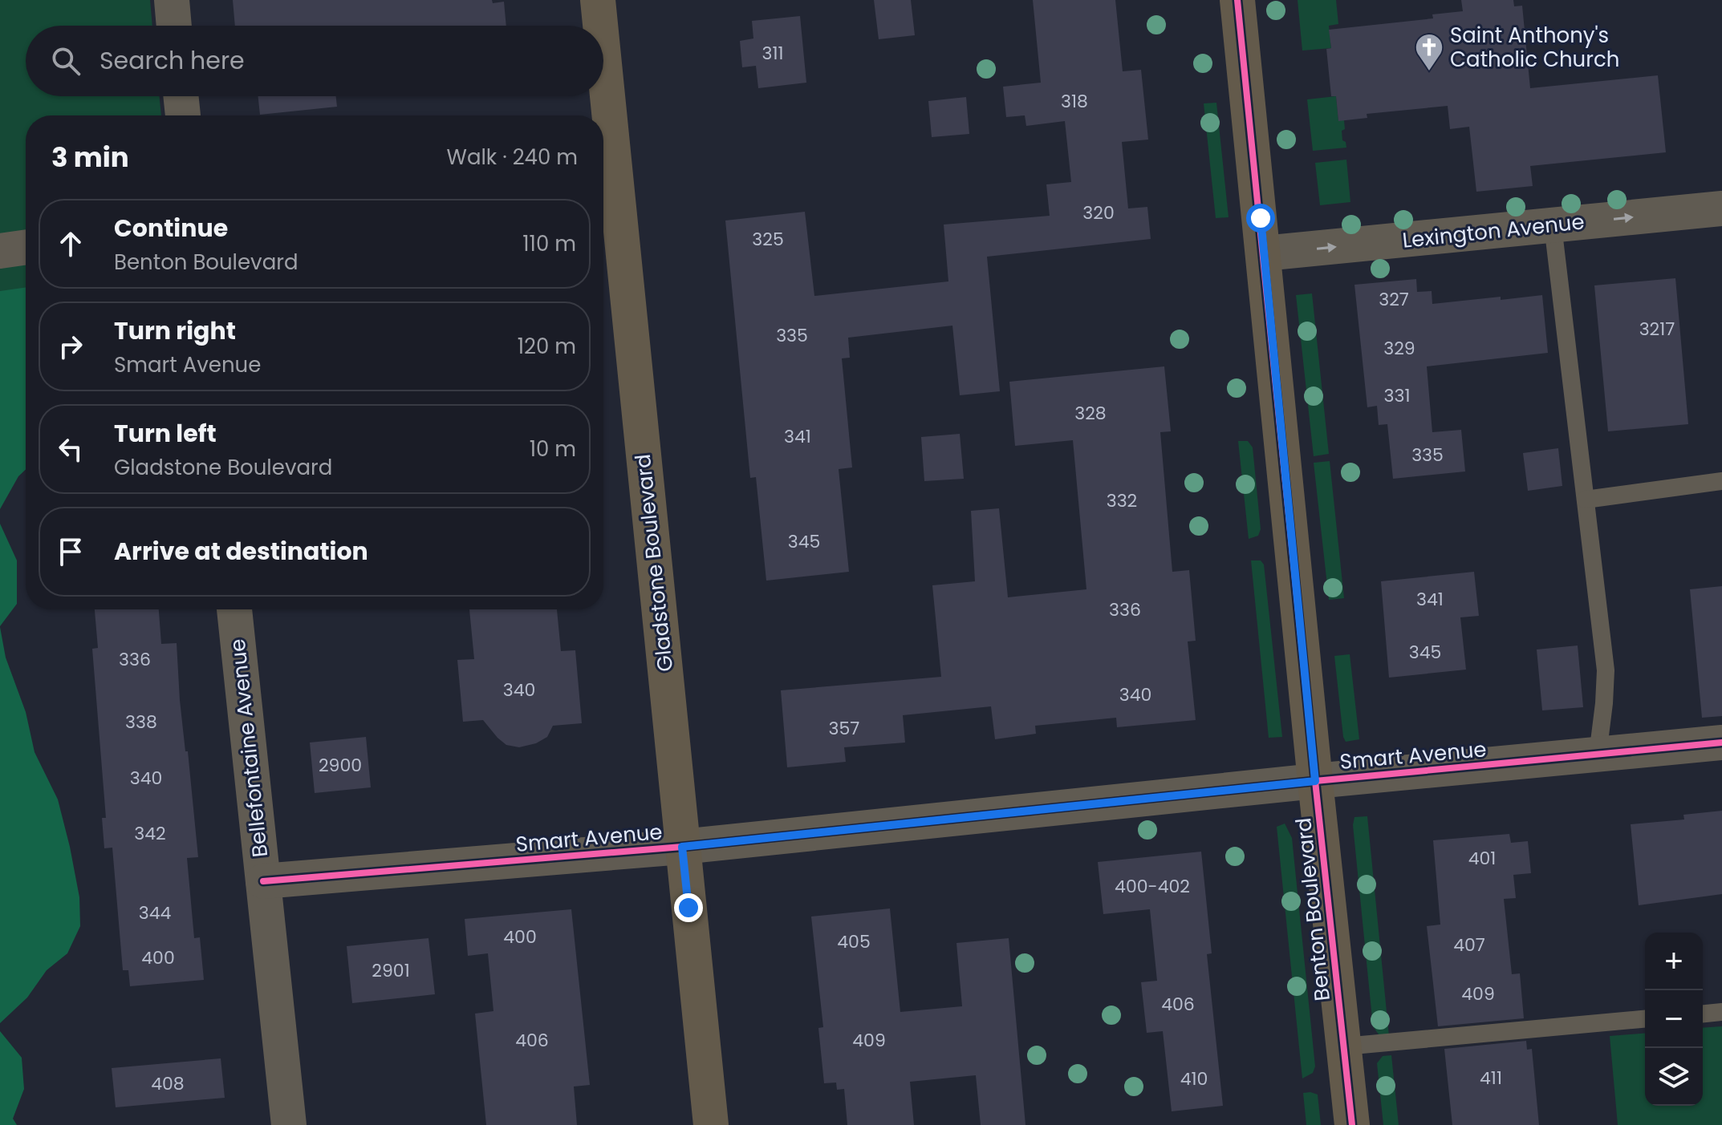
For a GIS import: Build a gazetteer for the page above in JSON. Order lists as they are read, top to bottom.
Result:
{
  "streets": {
    "street": [
      "Lexington Avenue",
      "Gladstone Boulevard",
      "Bellefontaine Avenue",
      "Smart Avenue",
      "Benton Boulevard"
    ]
  },
  "crossings": [
    ["Lexington Avenue", "Benton Boulevard"],
    ["Gladstone Boulevard", "Smart Avenue"],
    ["Bellefontaine Avenue", "Smart Avenue"],
    ["Smart Avenue", "Benton Boulevard"]
  ],
  "one_way": ["Lexington Avenue"],
  "places": {
    "church": ["Saint Anthony's Catholic Church"]
  },
  "house_numbers": [
    "311",
    "318",
    "320",
    "325",
    "327",
    "3217",
    "335",
    "329",
    "331",
    "328",
    "341",
    "335",
    "332",
    "345",
    "341",
    "336",
    "345",
    "336",
    "340",
    "340",
    "338",
    "357",
    "2900",
    "340",
    "342",
    "401",
    "400-402",
    "344",
    "400",
    "405",
    "407",
    "400",
    "2901",
    "409",
    "406",
    "406",
    "409",
    "411",
    "410",
    "408"
  ],
  "page": {
    "search": "Search here",
    "heading": ["3 min", "Walk · 240 m"],
    "list": [
      ["Continue", "Benton Boulevard", "110 m"],
      ["Turn right", "Smart Avenue", "120 m"],
      ["Turn left", "Gladstone Boulevard", "10 m"],
      "Arrive at destination"
    ],
    "map_buttons": ["+", "−"]
  }
}
